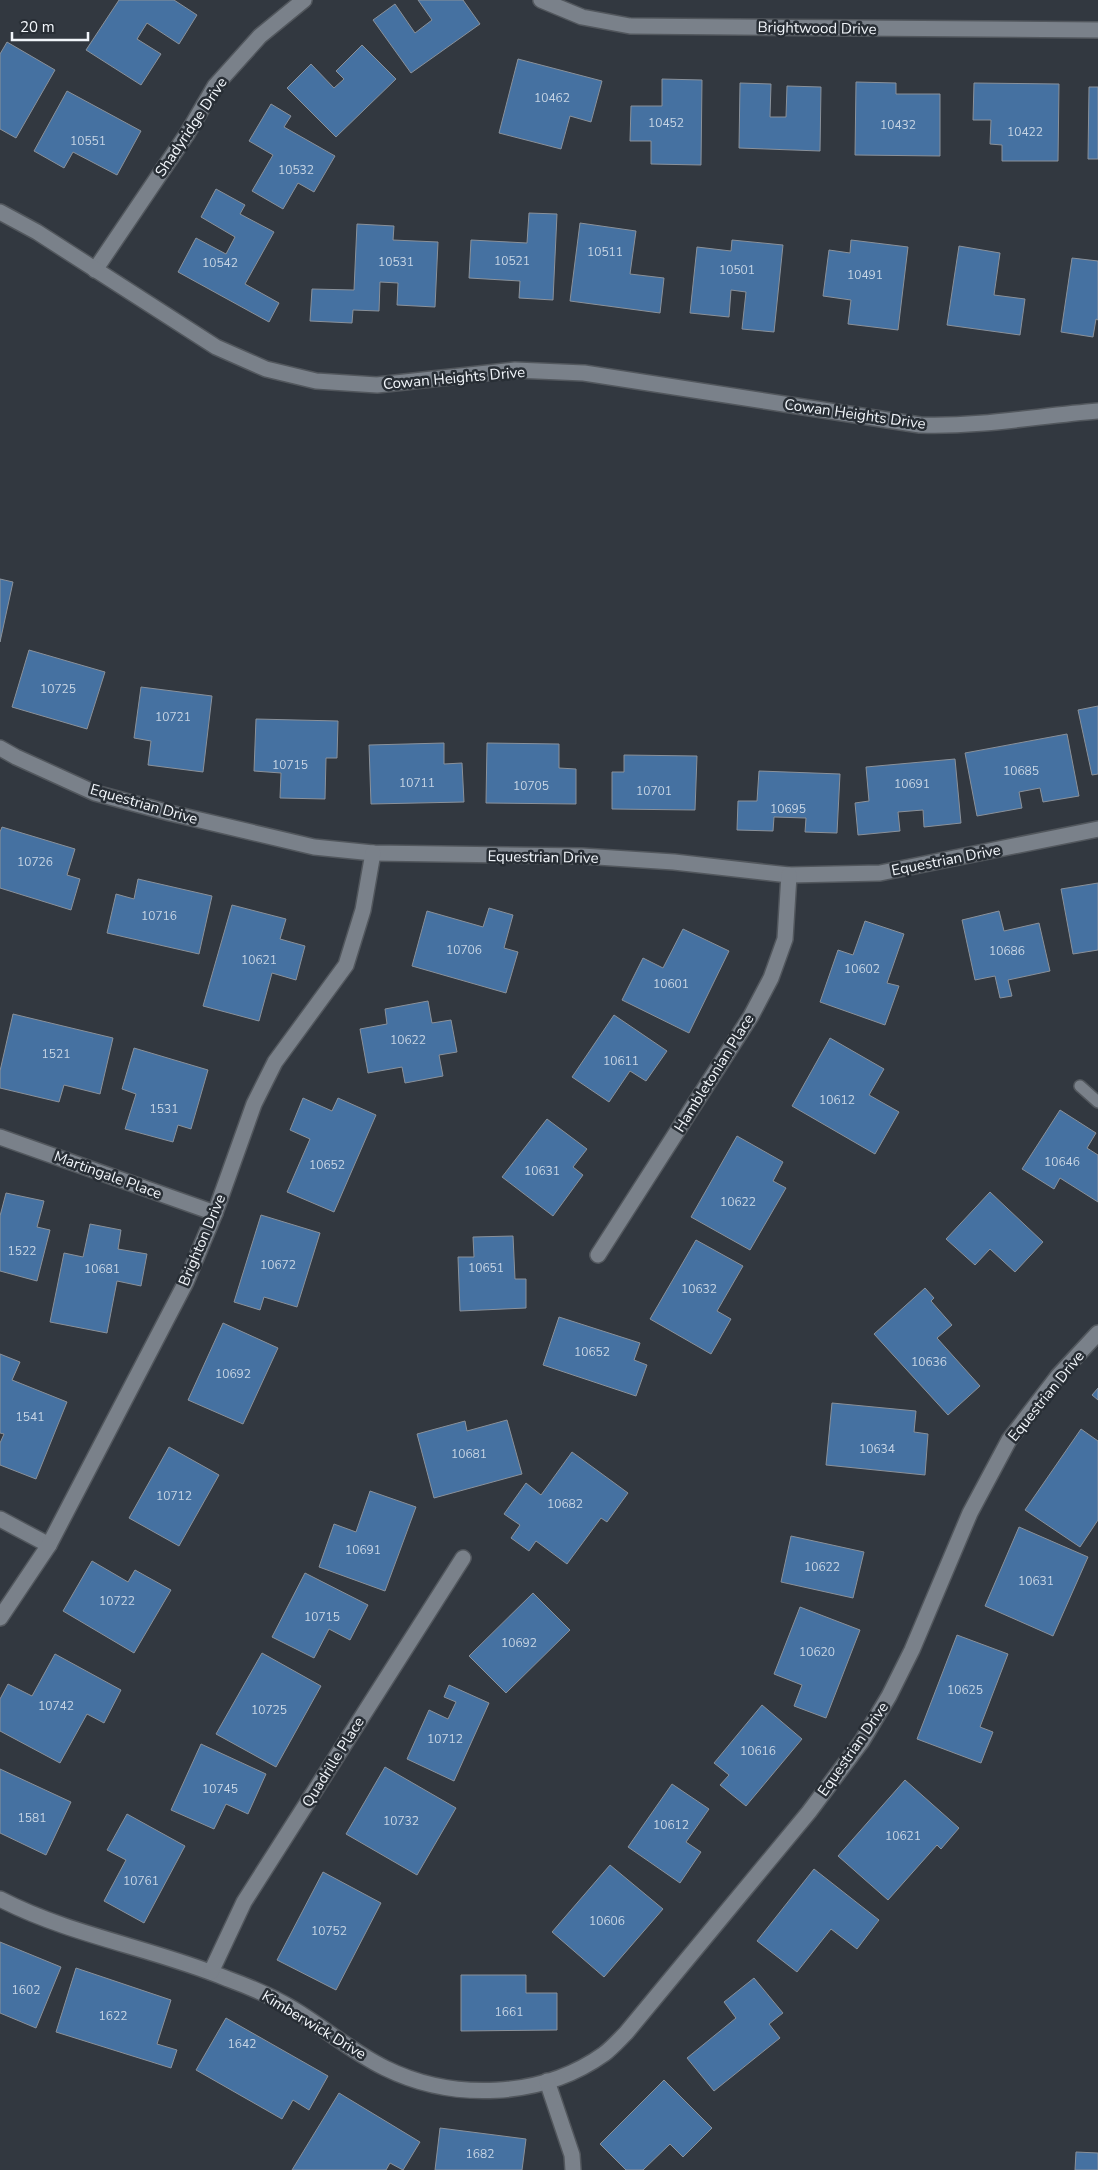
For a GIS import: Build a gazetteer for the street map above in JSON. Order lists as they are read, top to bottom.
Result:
{
  "streets": {
    "street": [
      "Brightwood Drive",
      "Shadyridge Drive",
      "Cowan Heights Drive",
      "Equestrian Drive",
      "Hambletonian Place",
      "Martingale Place",
      "Brighton Drive",
      "Quadrille Place",
      "Kimberwick Drive"
    ]
  },
  "crossings": [
    ["Shadyridge Drive", "Cowan Heights Drive"],
    ["Equestrian Drive", "Hambletonian Place"],
    ["Equestrian Drive", "Brighton Drive"],
    ["Equestrian Drive", "Kimberwick Drive"],
    ["Martingale Place", "Brighton Drive"],
    ["Quadrille Place", "Kimberwick Drive"]
  ],
  "house_numbers": [
    "10462",
    "10452",
    "10432",
    "10422",
    "10551",
    "10532",
    "10511",
    "10521",
    "10531",
    "10542",
    "10501",
    "10491",
    "10725",
    "10721",
    "10715",
    "10685",
    "10711",
    "10691",
    "10705",
    "10701",
    "10695",
    "10726",
    "10716",
    "10706",
    "10686",
    "10621",
    "10602",
    "10601",
    "10622",
    "1521",
    "10611",
    "10612",
    "1531",
    "10646",
    "10652",
    "10631",
    "10622",
    "1522",
    "10672",
    "10651",
    "10681",
    "10632",
    "10652",
    "10636",
    "10692",
    "1541",
    "10634",
    "10681",
    "10712",
    "10682",
    "10691",
    "10622",
    "10631",
    "10722",
    "10715",
    "10692",
    "10620",
    "10625",
    "10742",
    "10725",
    "10712",
    "10616",
    "10745",
    "1581",
    "10732",
    "10612",
    "10621",
    "10761",
    "10606",
    "10752",
    "1602",
    "1661",
    "1622",
    "1642",
    "1682"
  ],
  "scale_bar": "20 m"
}
